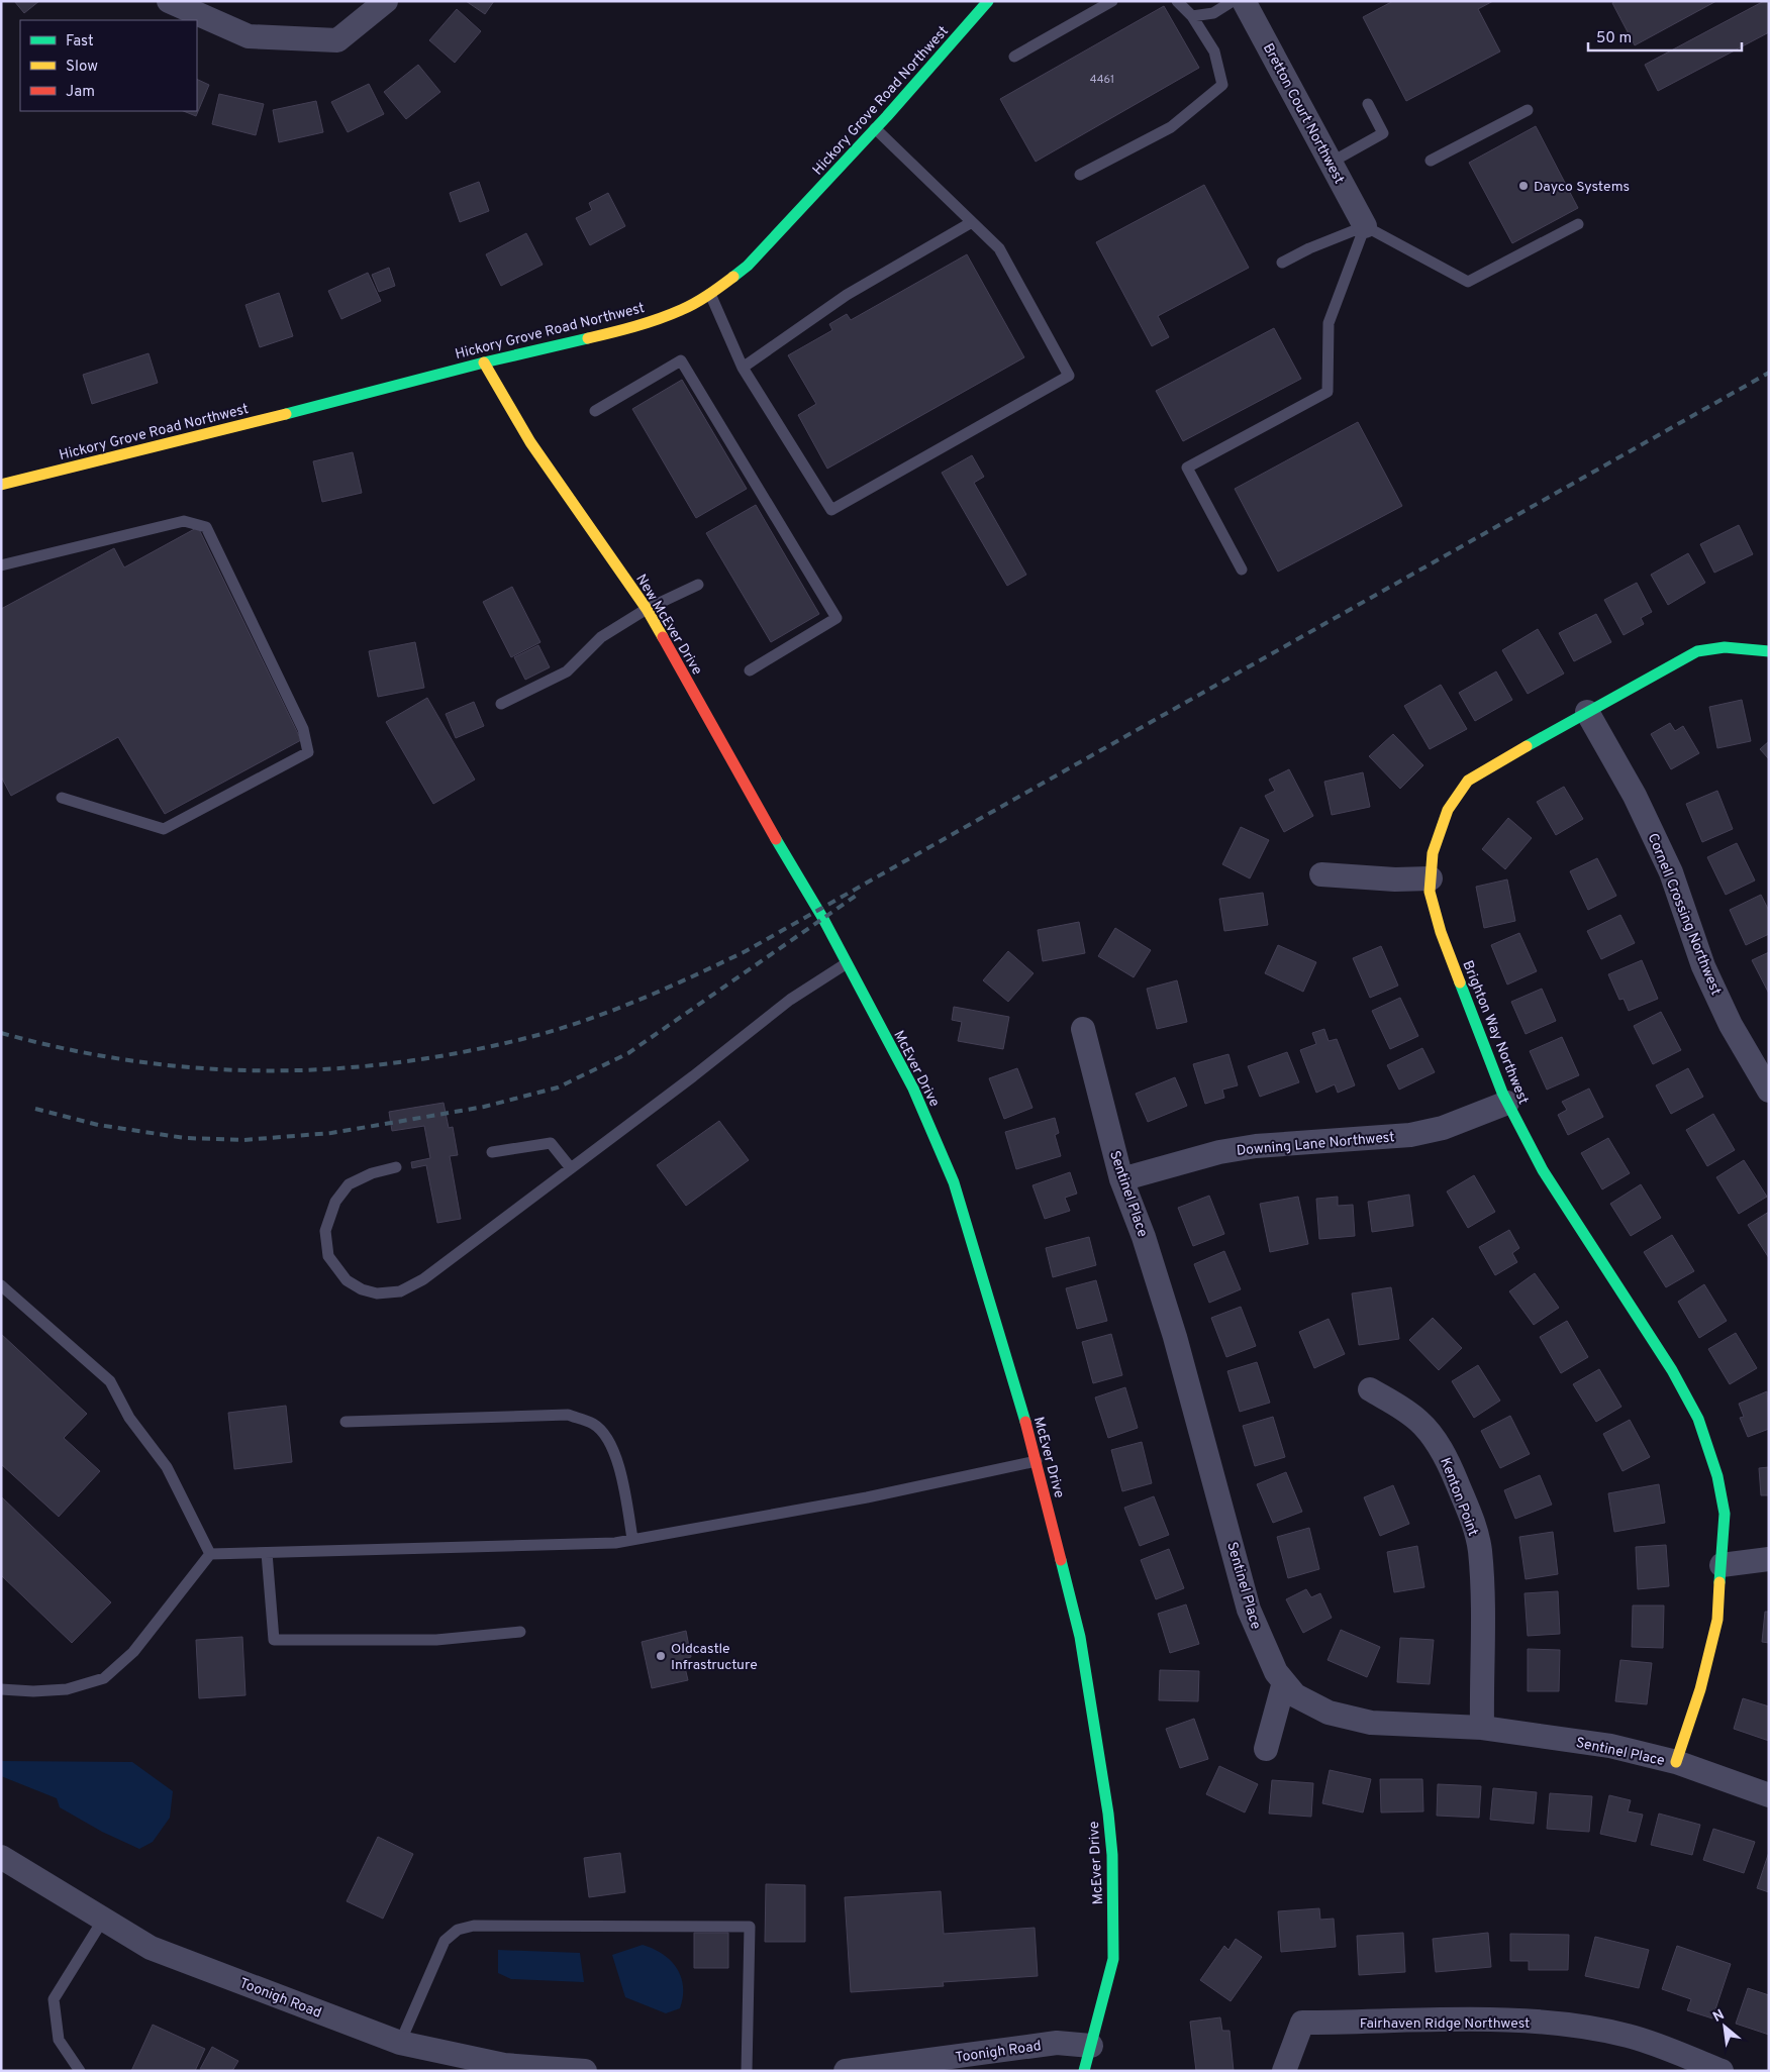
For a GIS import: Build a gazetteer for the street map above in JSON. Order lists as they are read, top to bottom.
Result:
{
  "streets": {
    "street": [
      "Hickory Grove Road Northwest",
      "Bretton Court Northwest",
      "New McEver Drive",
      "Cornell Crossing Northwest",
      "Brighton Way Northwest",
      "McEver Drive",
      "Downing Lane Northwest",
      "Sentinel Place",
      "Kenton Point",
      "Toonigh Road",
      "Fairhaven Ridge Northwest"
    ]
  },
  "crossings": [
    ["Hickory Grove Road Northwest", "New McEver Drive"],
    ["New McEver Drive", "McEver Drive"],
    ["Cornell Crossing Northwest", "Brighton Way Northwest"],
    ["Brighton Way Northwest", "Downing Lane Northwest"],
    ["Brighton Way Northwest", "Sentinel Place"],
    ["McEver Drive", "Toonigh Road"],
    ["Downing Lane Northwest", "Sentinel Place"],
    ["Sentinel Place", "Kenton Point"]
  ],
  "places": ["Dayco Systems", "Oldcastle Infrastructure"],
  "house_numbers": ["4461"],
  "legend": ["Fast", "Slow", "Jam"],
  "scale_bar": "50 m",
  "north": "top left"
}
